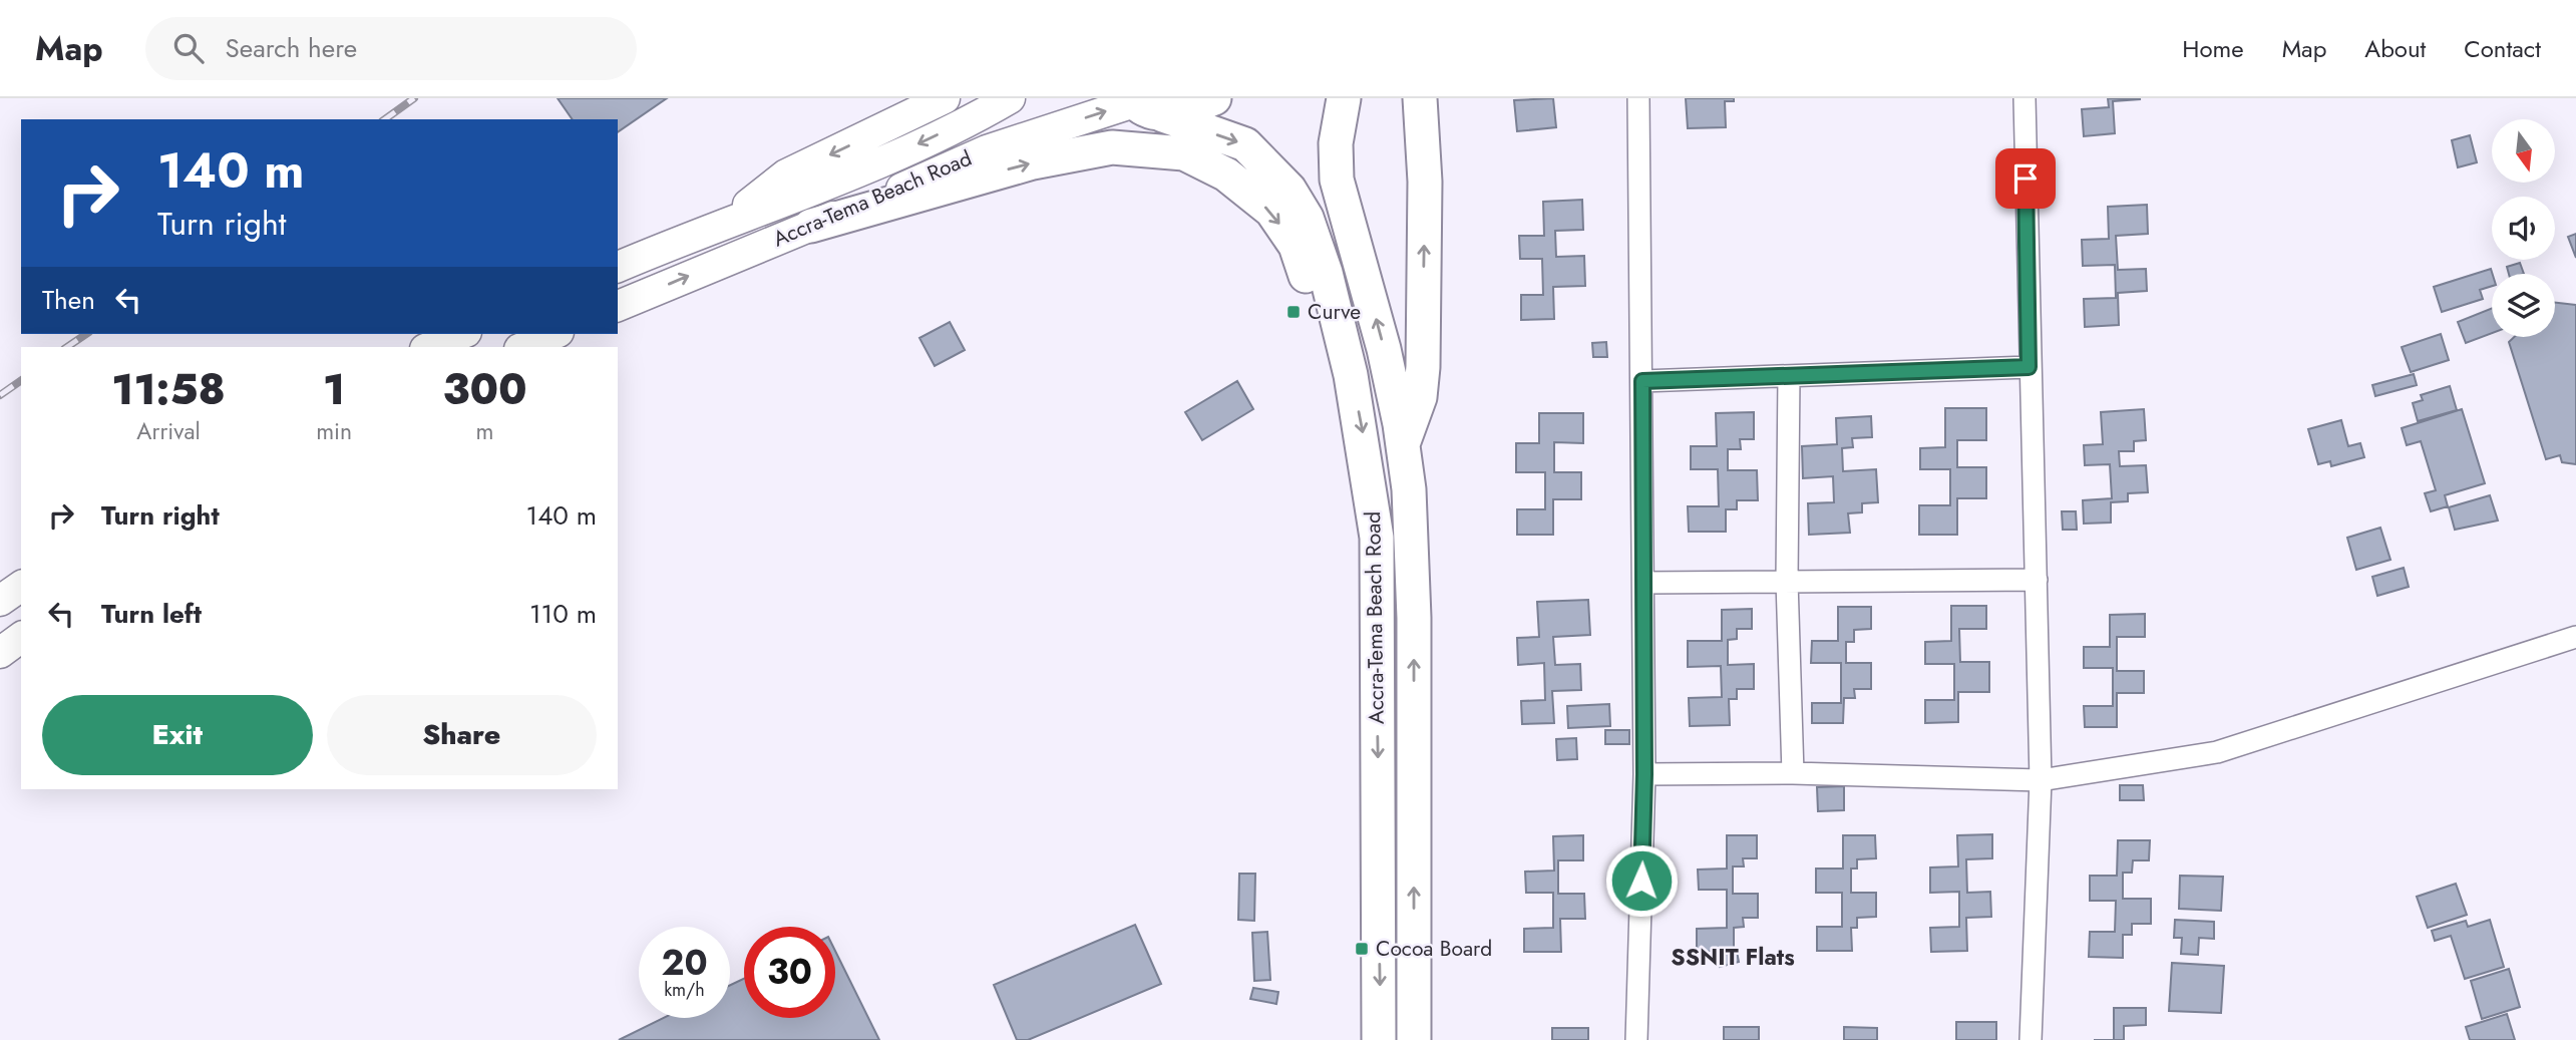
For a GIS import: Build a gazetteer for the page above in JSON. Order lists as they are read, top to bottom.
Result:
{
  "streets": {
    "main road": ["Accra-Tema Beach Road"]
  },
  "districts": ["SSNIT Flats"],
  "places": {
    "transit": ["Curve", "Cocoa Board"]
  },
  "north": "bottom",
  "page": {
    "header": "Map",
    "search": "Search here",
    "nav": [
      "Home",
      "Map",
      "About",
      "Contact"
    ],
    "turn": ["140 m", "Turn right"],
    "then": "Then",
    "eta": [
      "11:58",
      "Arrival",
      "1",
      "min",
      "300",
      "m"
    ],
    "list": [
      {
        "name": "Turn right",
        "value": "140 m"
      },
      {
        "name": "Turn left",
        "value": "110 m"
      }
    ],
    "buttons": ["Exit", "Share"],
    "speed": "20 km/h",
    "limit": "30"
  }
}
